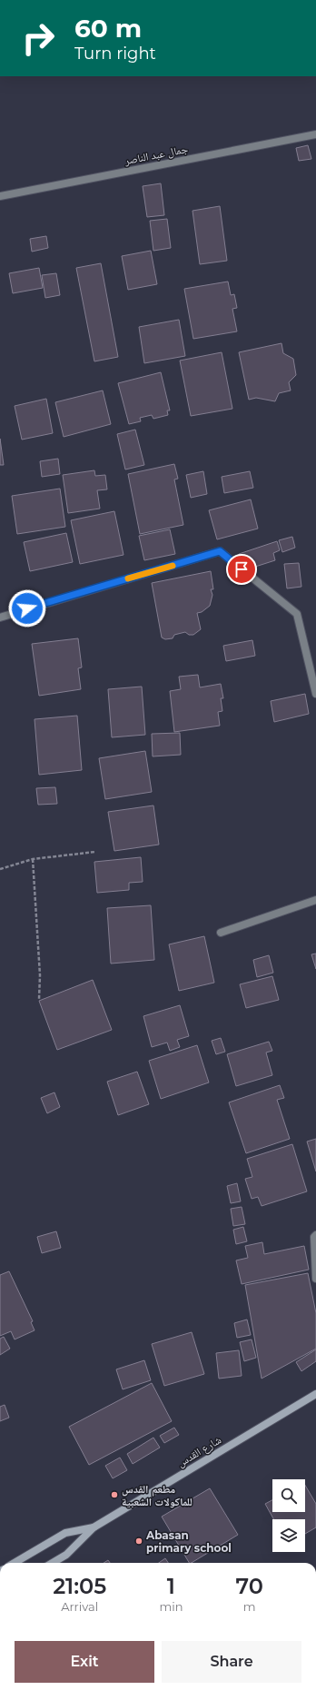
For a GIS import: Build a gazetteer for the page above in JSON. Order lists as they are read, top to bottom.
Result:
{
  "streets": {
    "main road": ["شارع القدس"],
    "street": ["جمال عبد الناصر"]
  },
  "places": ["مطعم القدس للماكولات الشعبية", "Abasan primary school"],
  "page": {
    "turn": ["60 m", "Turn right"],
    "eta": [
      "21:05",
      "Arrival",
      "1",
      "min",
      "70",
      "m"
    ],
    "buttons": ["Exit", "Share"]
  }
}
